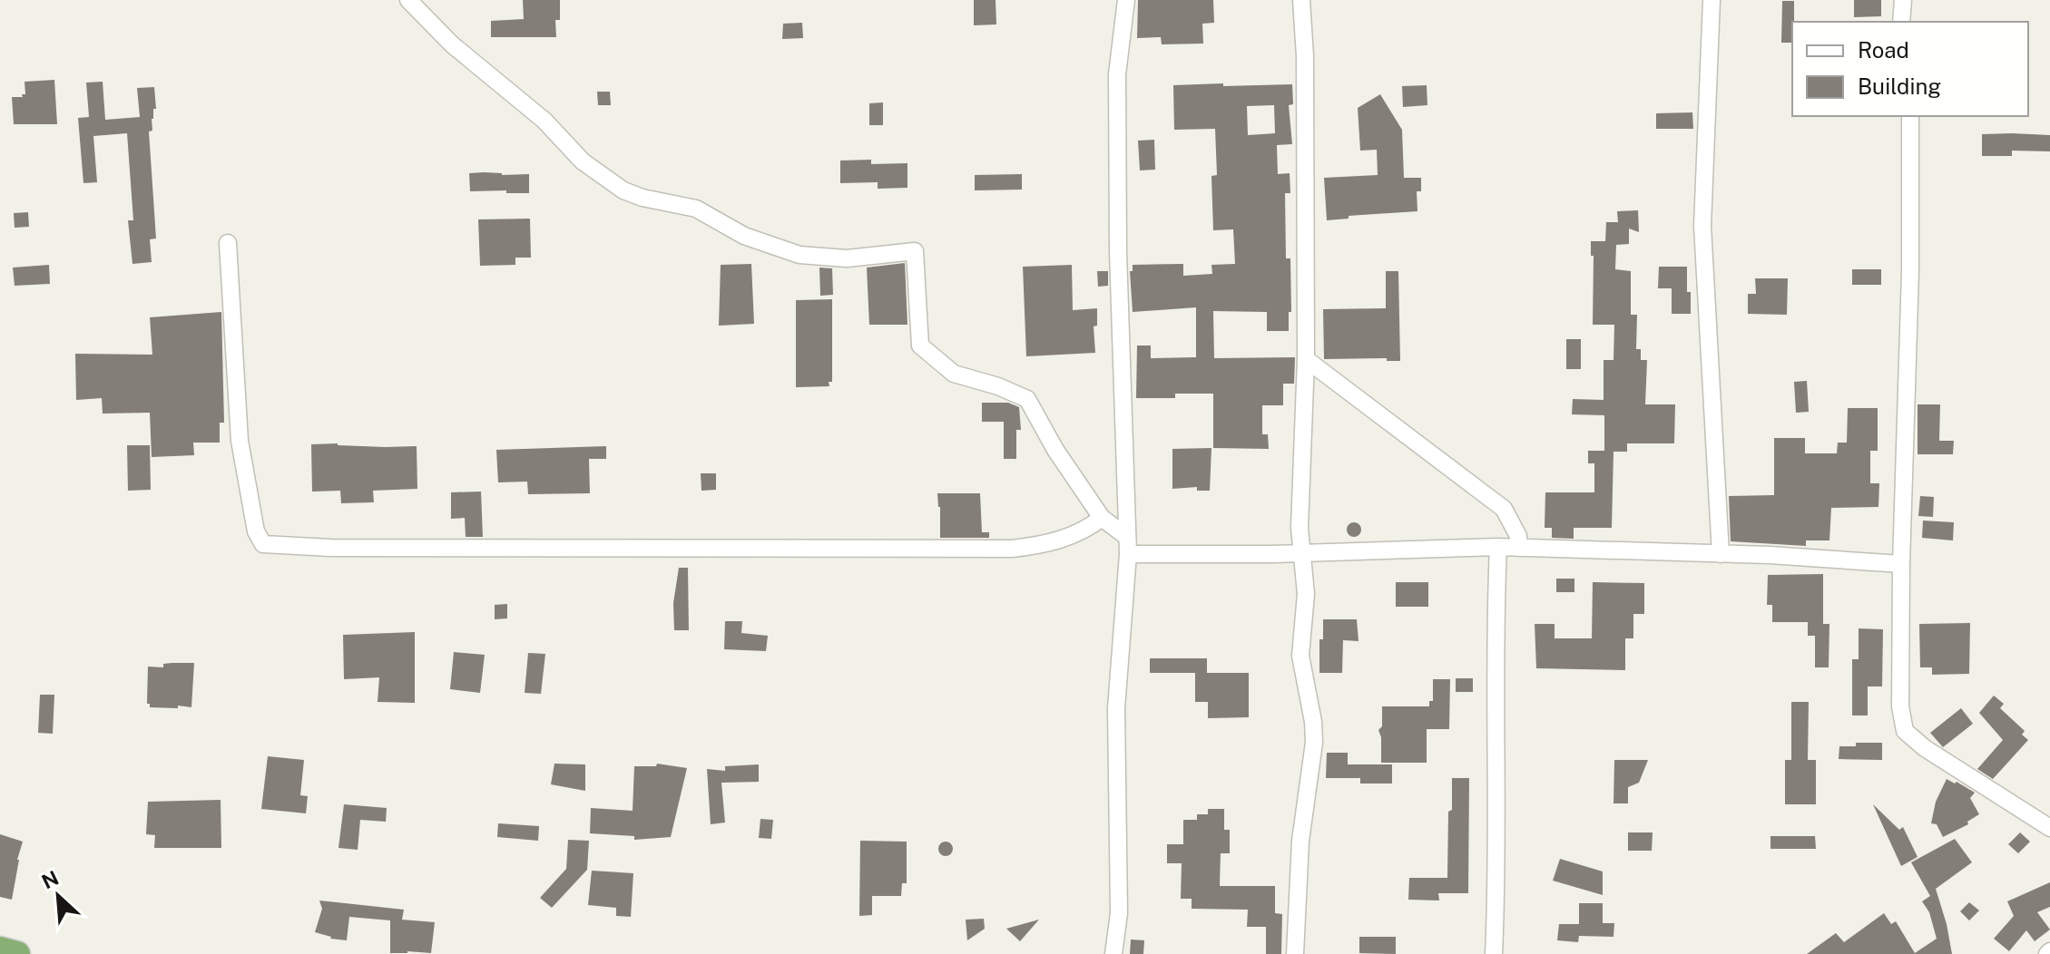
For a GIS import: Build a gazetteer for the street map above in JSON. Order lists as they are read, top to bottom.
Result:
{
  "legend": ["Road", "Building"],
  "north": "top left"
}
